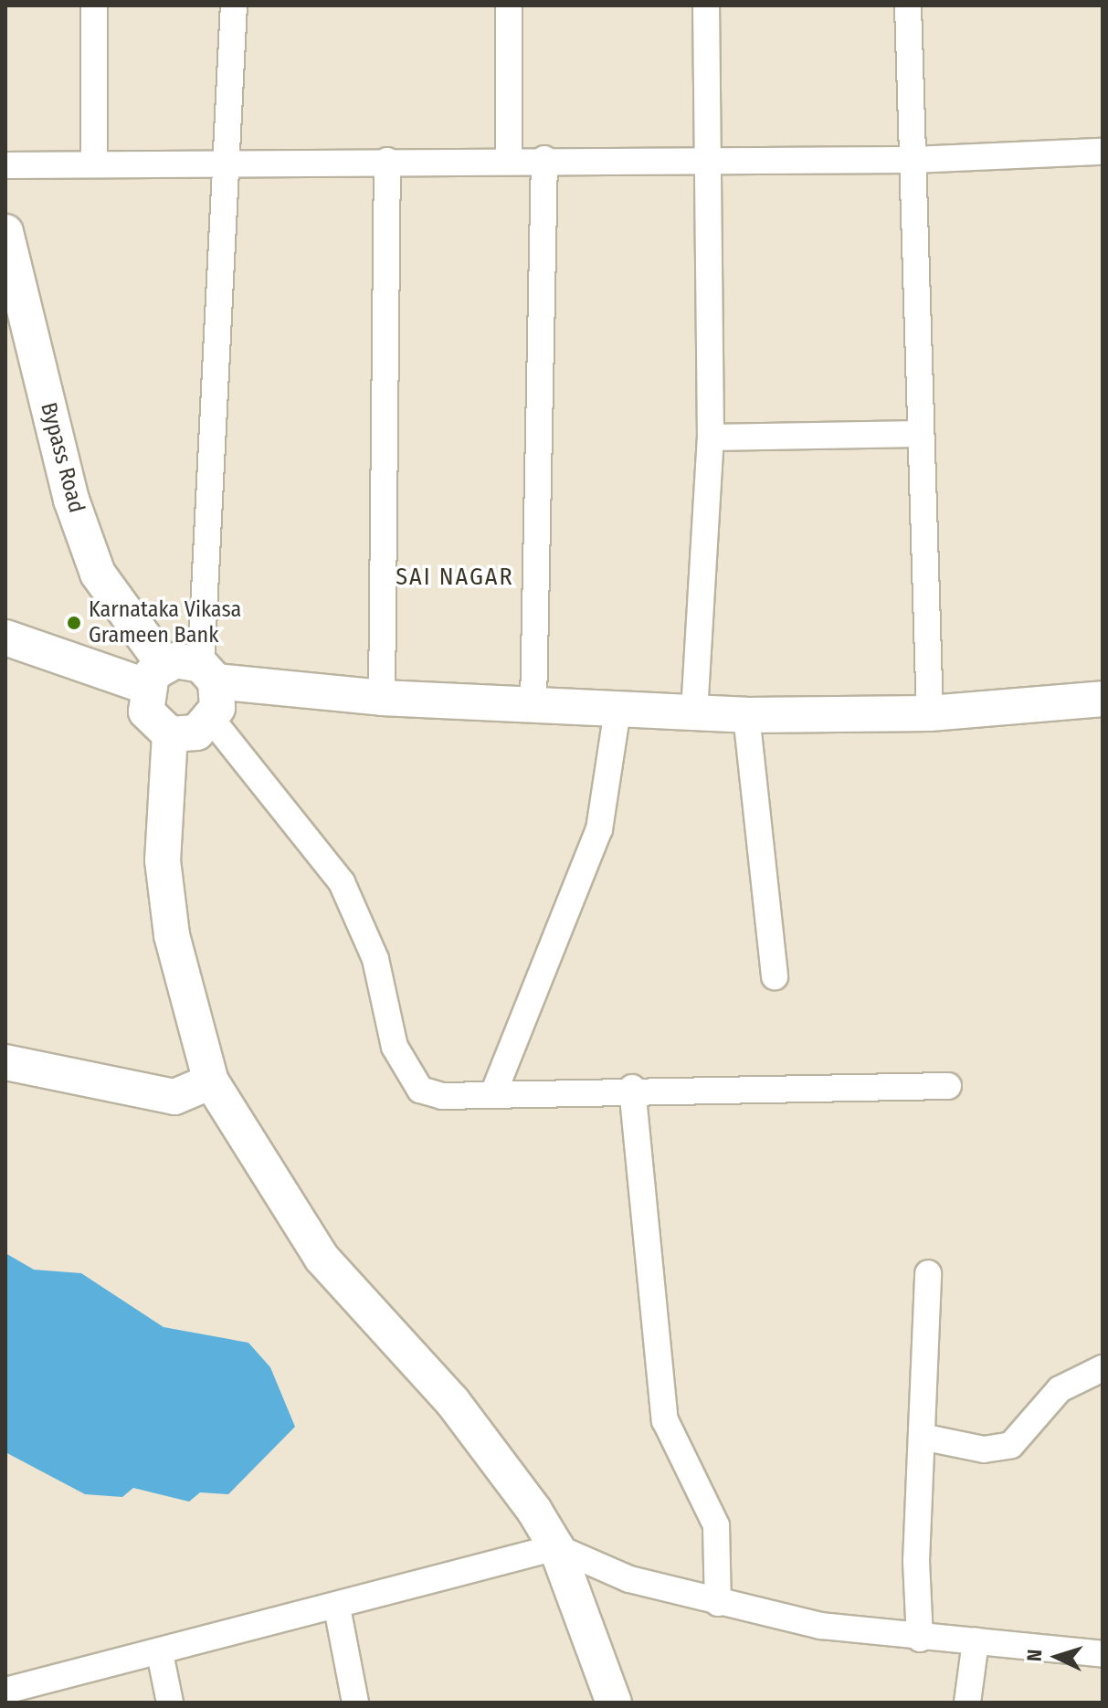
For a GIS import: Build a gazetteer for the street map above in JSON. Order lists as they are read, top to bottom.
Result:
{
  "streets": {
    "street": ["Bypass Road"]
  },
  "districts": ["SAI NAGAR"],
  "places": ["Karnataka Vikasa Grameen Bank"],
  "north": "left"
}
